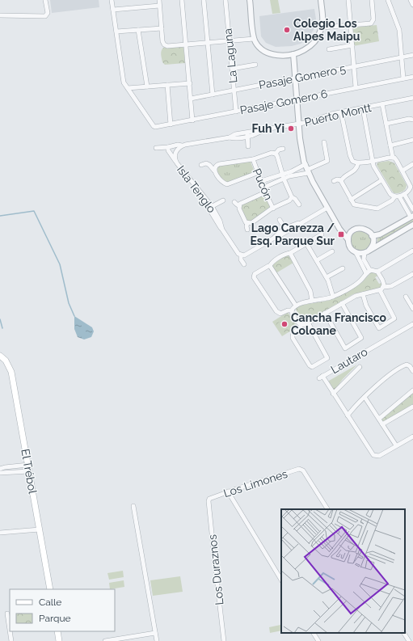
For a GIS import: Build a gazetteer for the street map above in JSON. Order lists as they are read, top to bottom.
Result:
{
  "streets": {
    "main road": ["El Trébol"],
    "street": [
      "La Laguna",
      "Pasaje Gomero 5",
      "Pasaje Gomero 6",
      "Puerto Montt",
      "Pucón",
      "Isla Tenglo",
      "Lautaro",
      "Los Limones",
      "Los Duraznos"
    ]
  },
  "crossings": [
    ["La Laguna", "Pasaje Gomero 5"],
    ["La Laguna", "Pasaje Gomero 6"],
    ["Puerto Montt", "Isla Tenglo"],
    ["Los Limones", "Los Duraznos"]
  ],
  "places": {
    "other": ["Colegio Los Alpes Maipu", "Fuh Yi", "Cancha Francisco Coloane"],
    "transit": ["Lago Carezza / Esq. Parque Sur"]
  },
  "legend": ["Calle", "Parque"]
}
